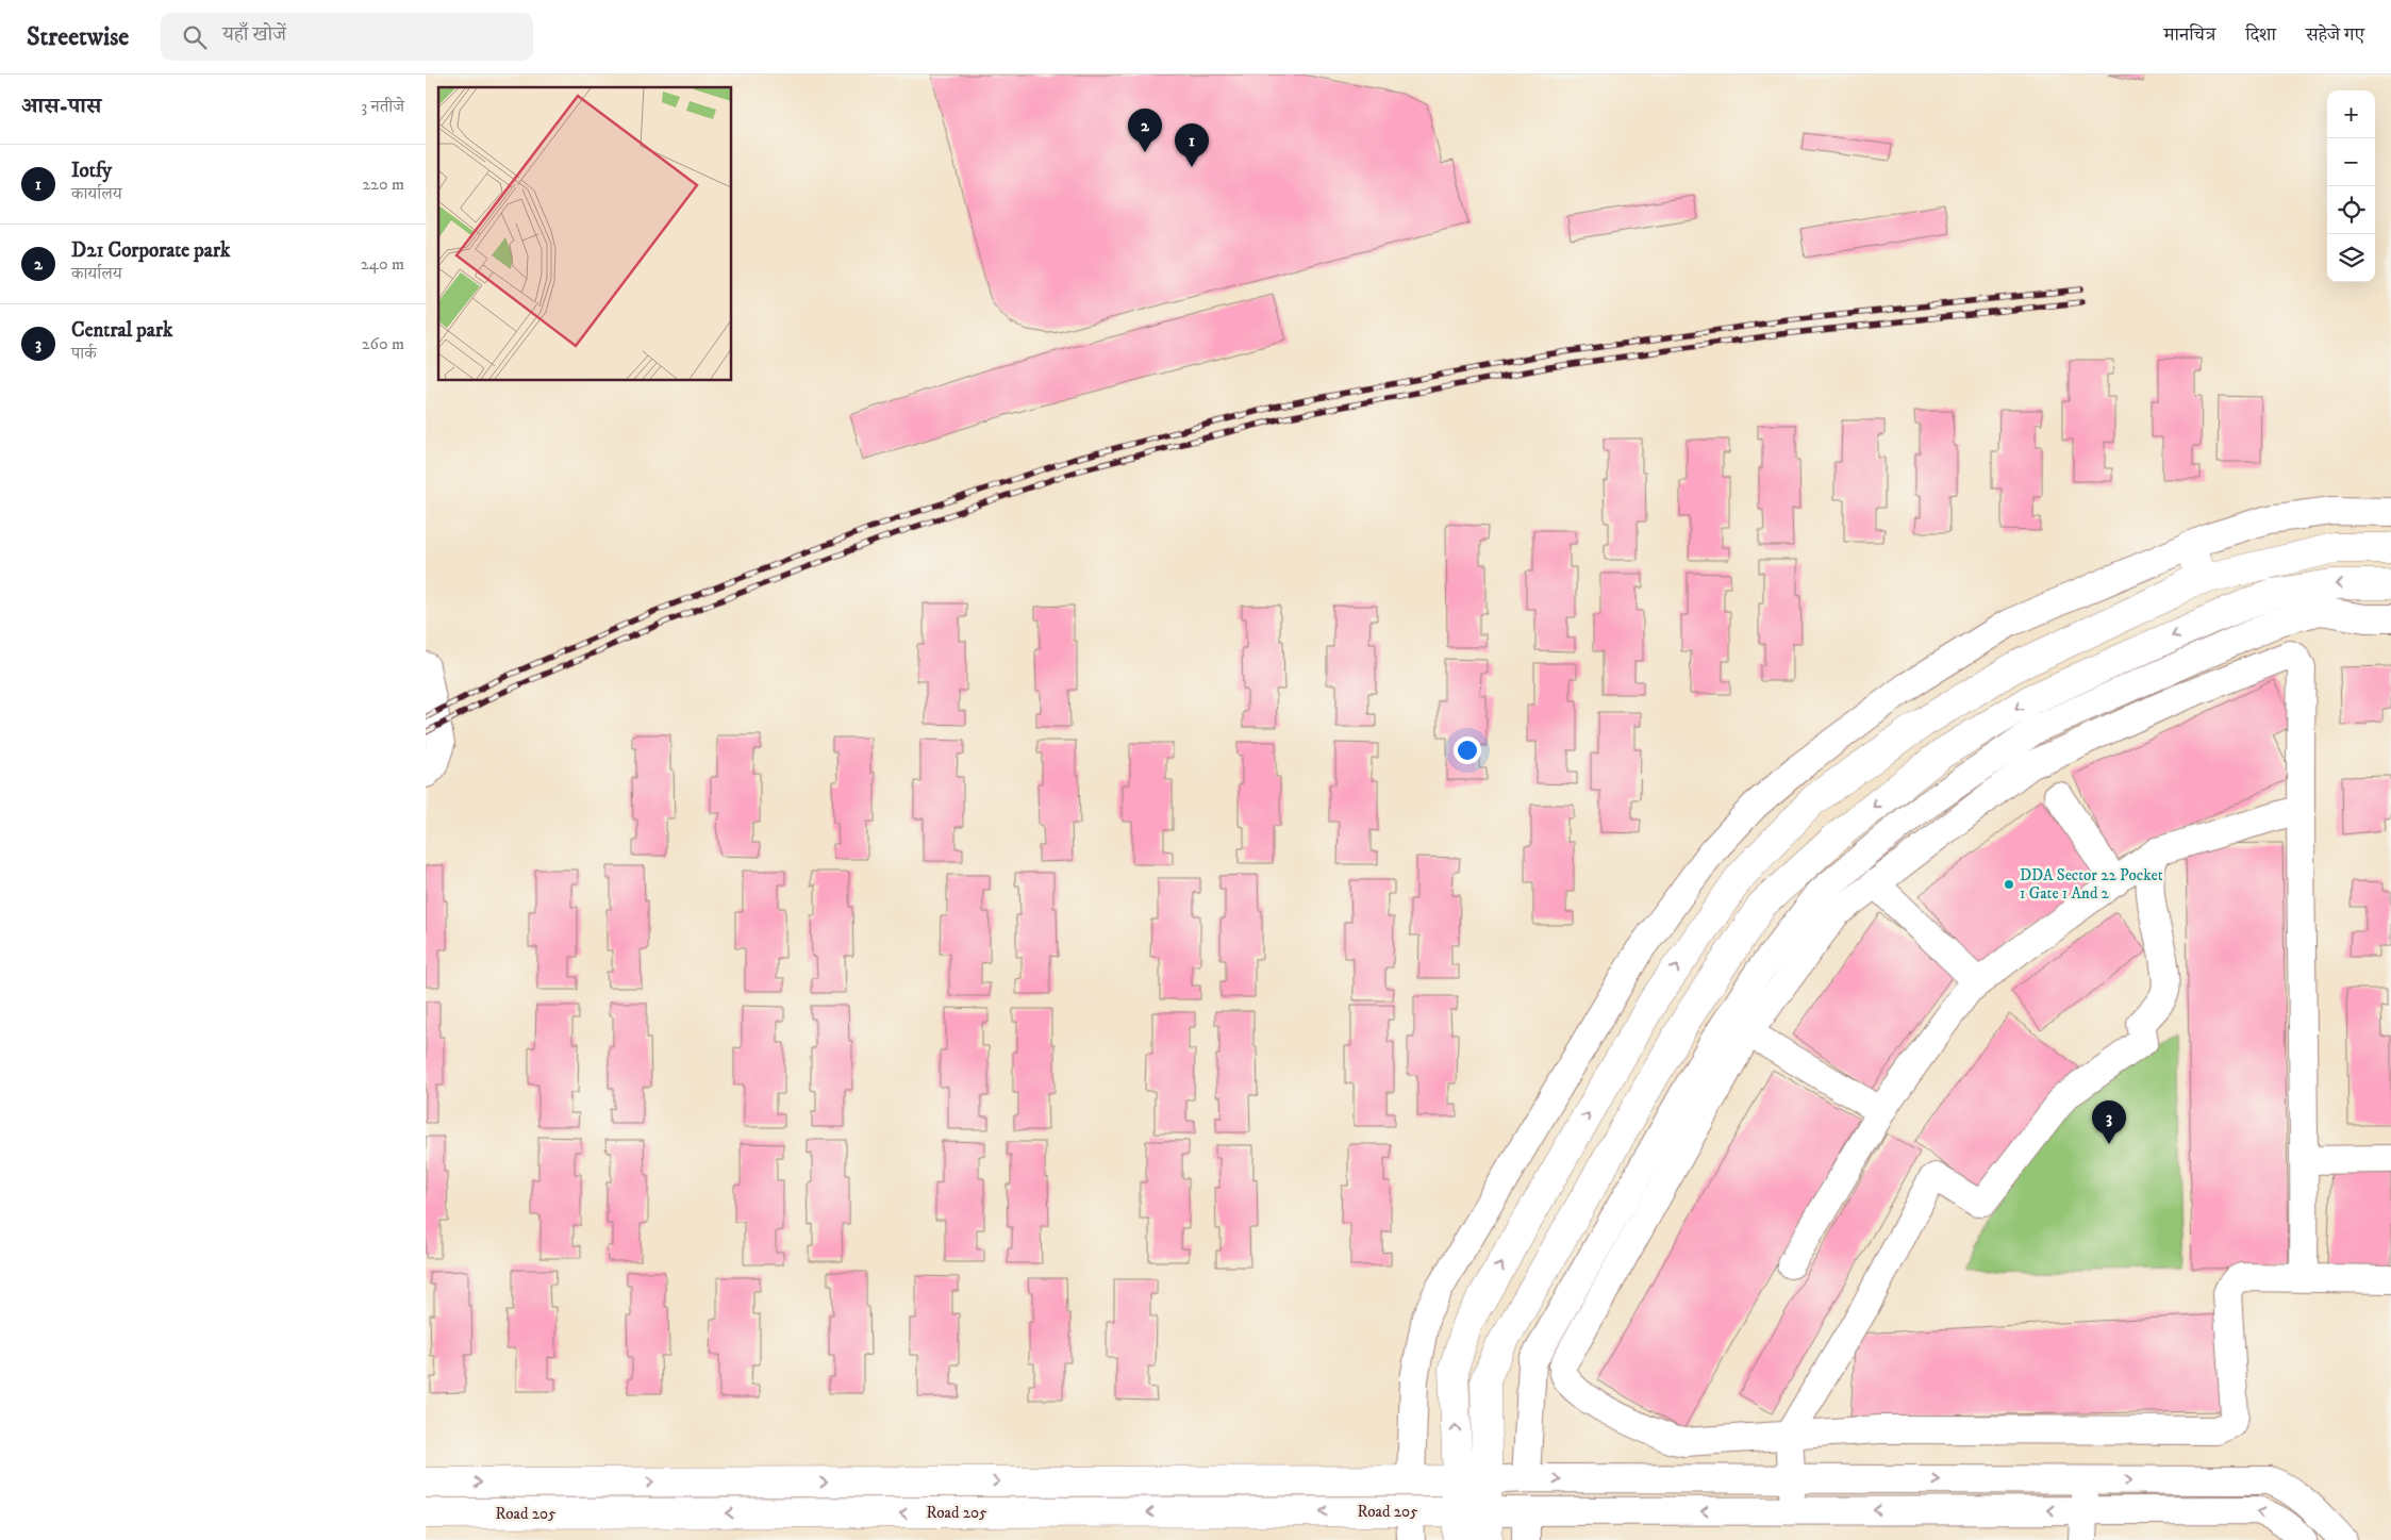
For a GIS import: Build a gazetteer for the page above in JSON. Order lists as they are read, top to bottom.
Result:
{
  "streets": {
    "main road": ["Road 205"]
  },
  "places": ["DDA Sector 22 Pocket 1 Gate 1 And 2"],
  "page": {
    "header": "Streetwise",
    "search": "यहाँ खोजें",
    "nav": ["मानचित्र", "दिशा", "सहेजे गए"],
    "heading": ["आस-पास", "3 नतीजे"],
    "map_buttons": ["+", "−"],
    "pins": ["2", "1", "3"],
    "list": [
      {
        "mark": "1",
        "name": "Iotfy",
        "note": "कार्यालय",
        "value": "220 m"
      },
      {
        "mark": "2",
        "name": "D21 Corporate park",
        "note": "कार्यालय",
        "value": "240 m"
      },
      {
        "mark": "3",
        "name": "Central park",
        "note": "पार्क",
        "value": "260 m"
      }
    ]
  }
}
